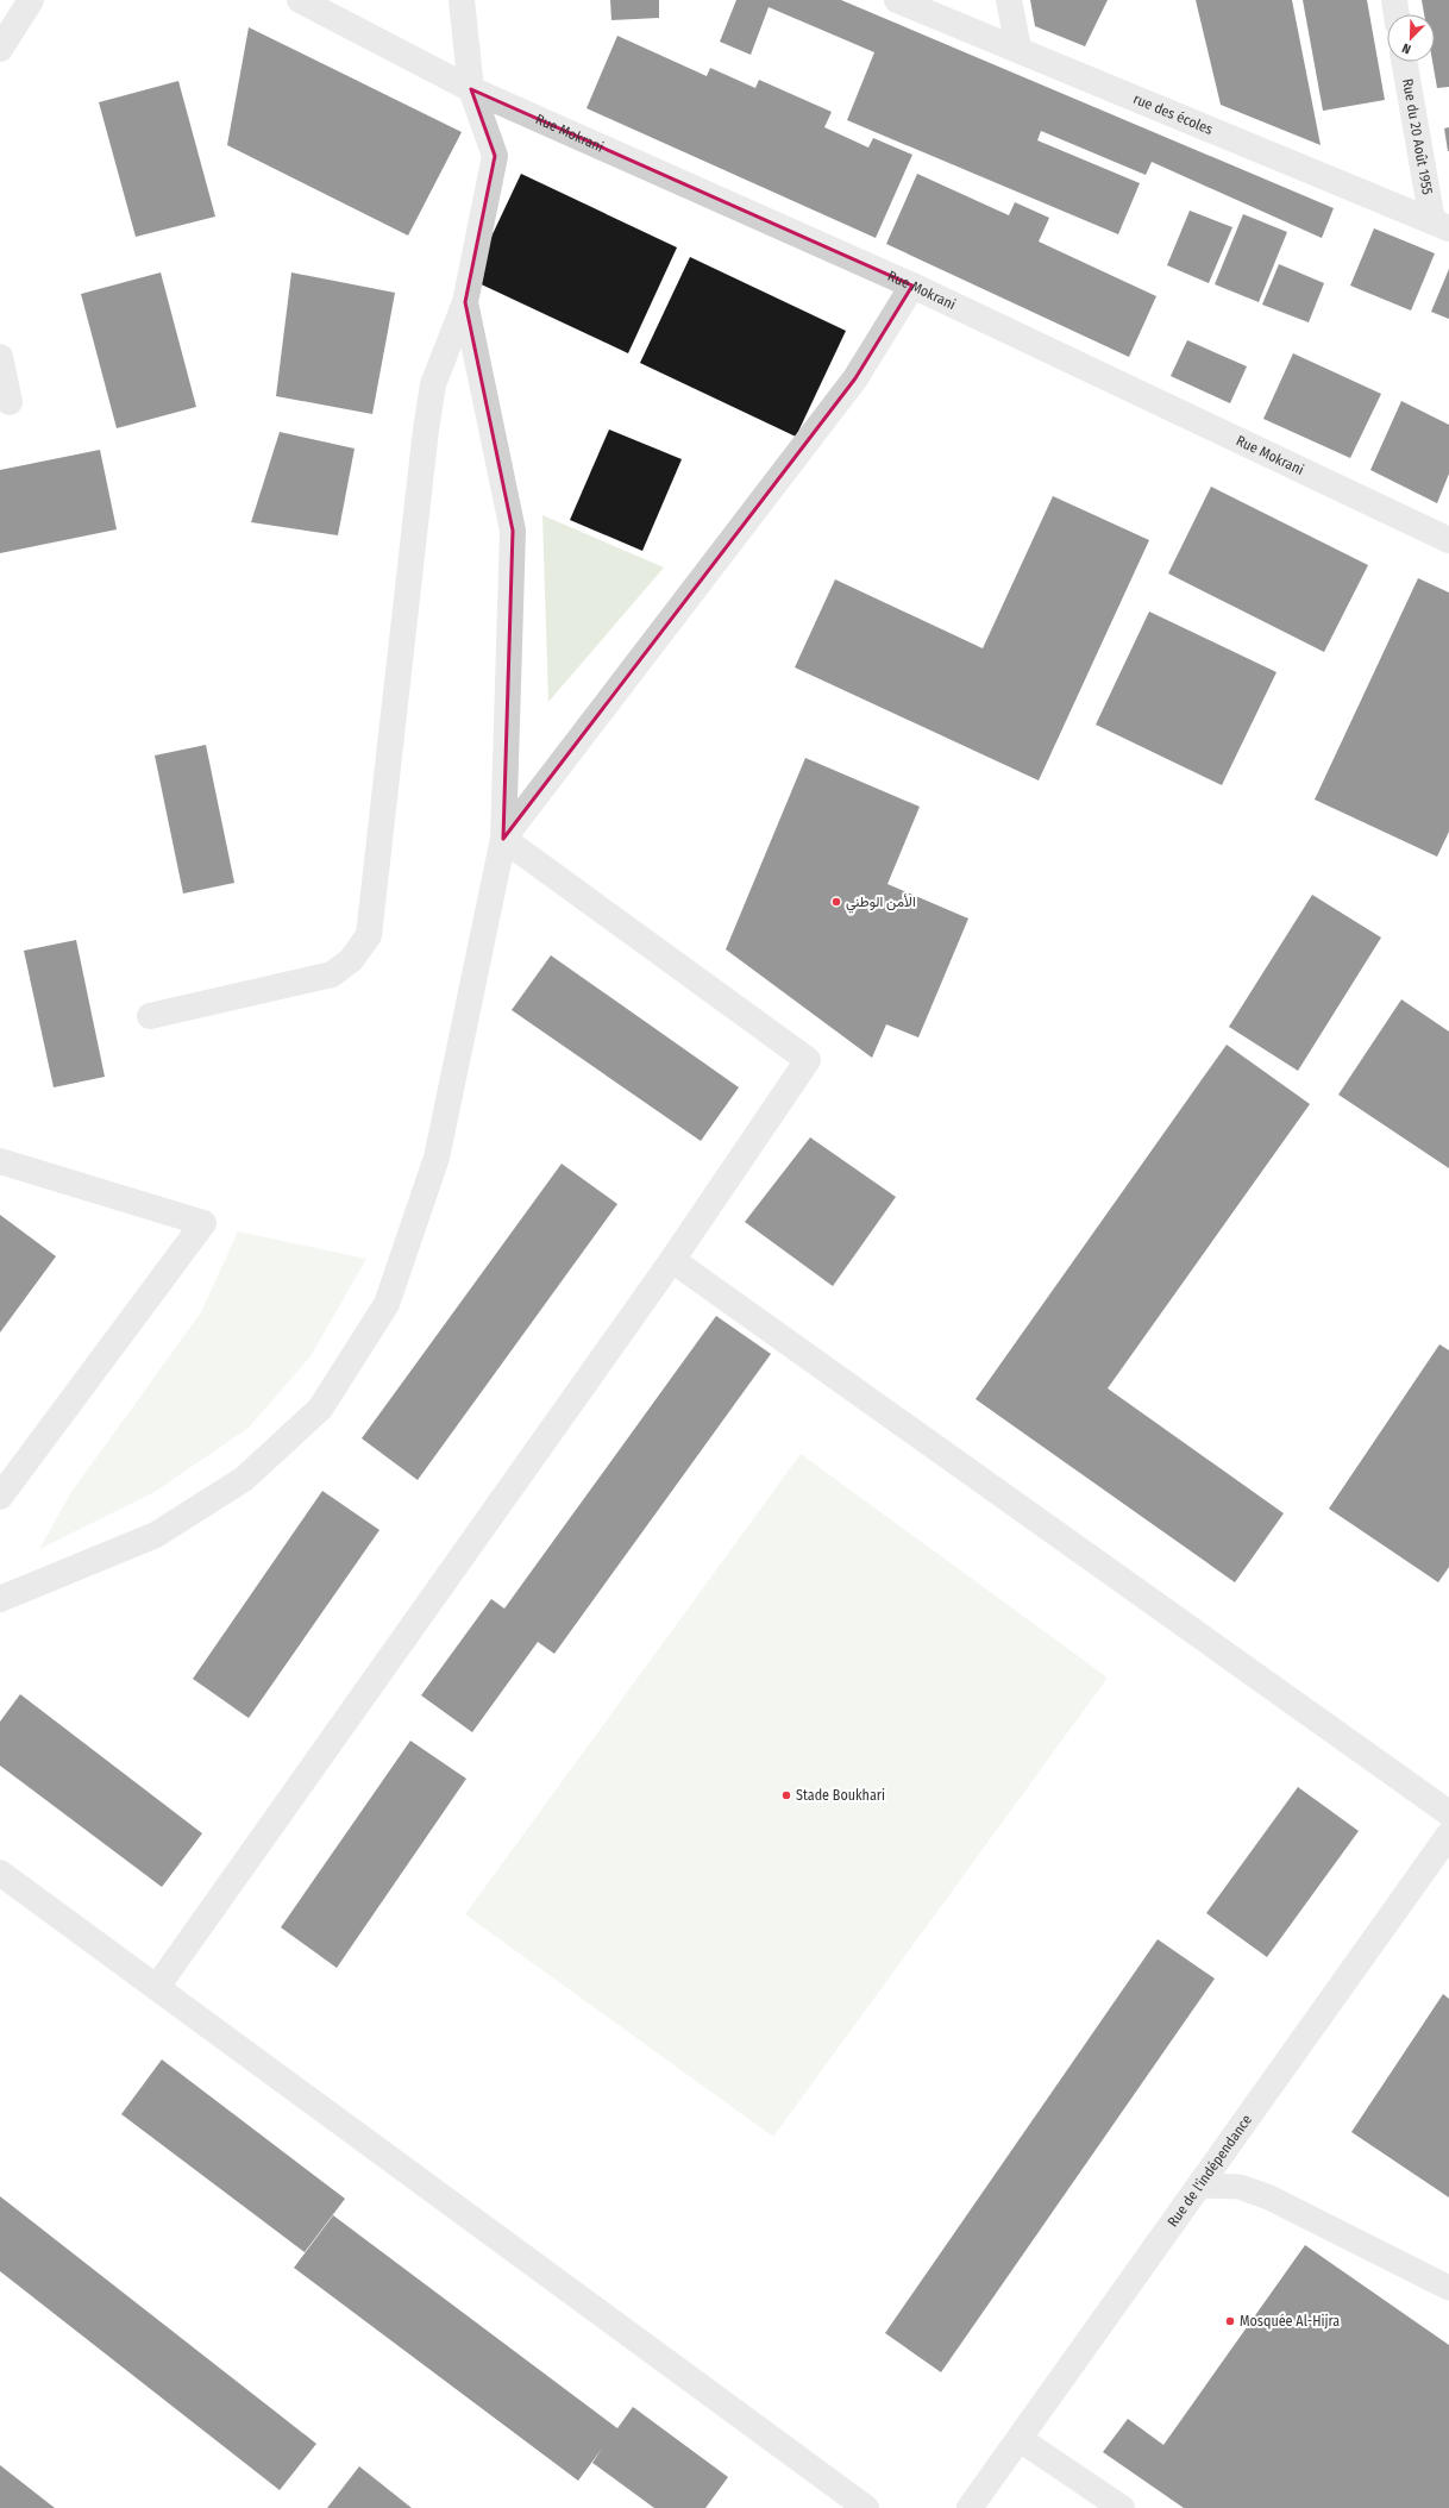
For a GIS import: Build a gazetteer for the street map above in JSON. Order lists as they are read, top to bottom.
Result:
{
  "streets": {
    "street": [
      "rue des écoles",
      "Rue Mokrani",
      "Rue du 20 Août 1955",
      "Rue de l'indépendance"
    ]
  },
  "crossings": [
    ["rue des écoles", "Rue du 20 Août 1955"]
  ],
  "places": ["الأمن الوطني", "Stade Boukhari", "Mosquée Al-Hijra"],
  "north": "bottom left"
}
